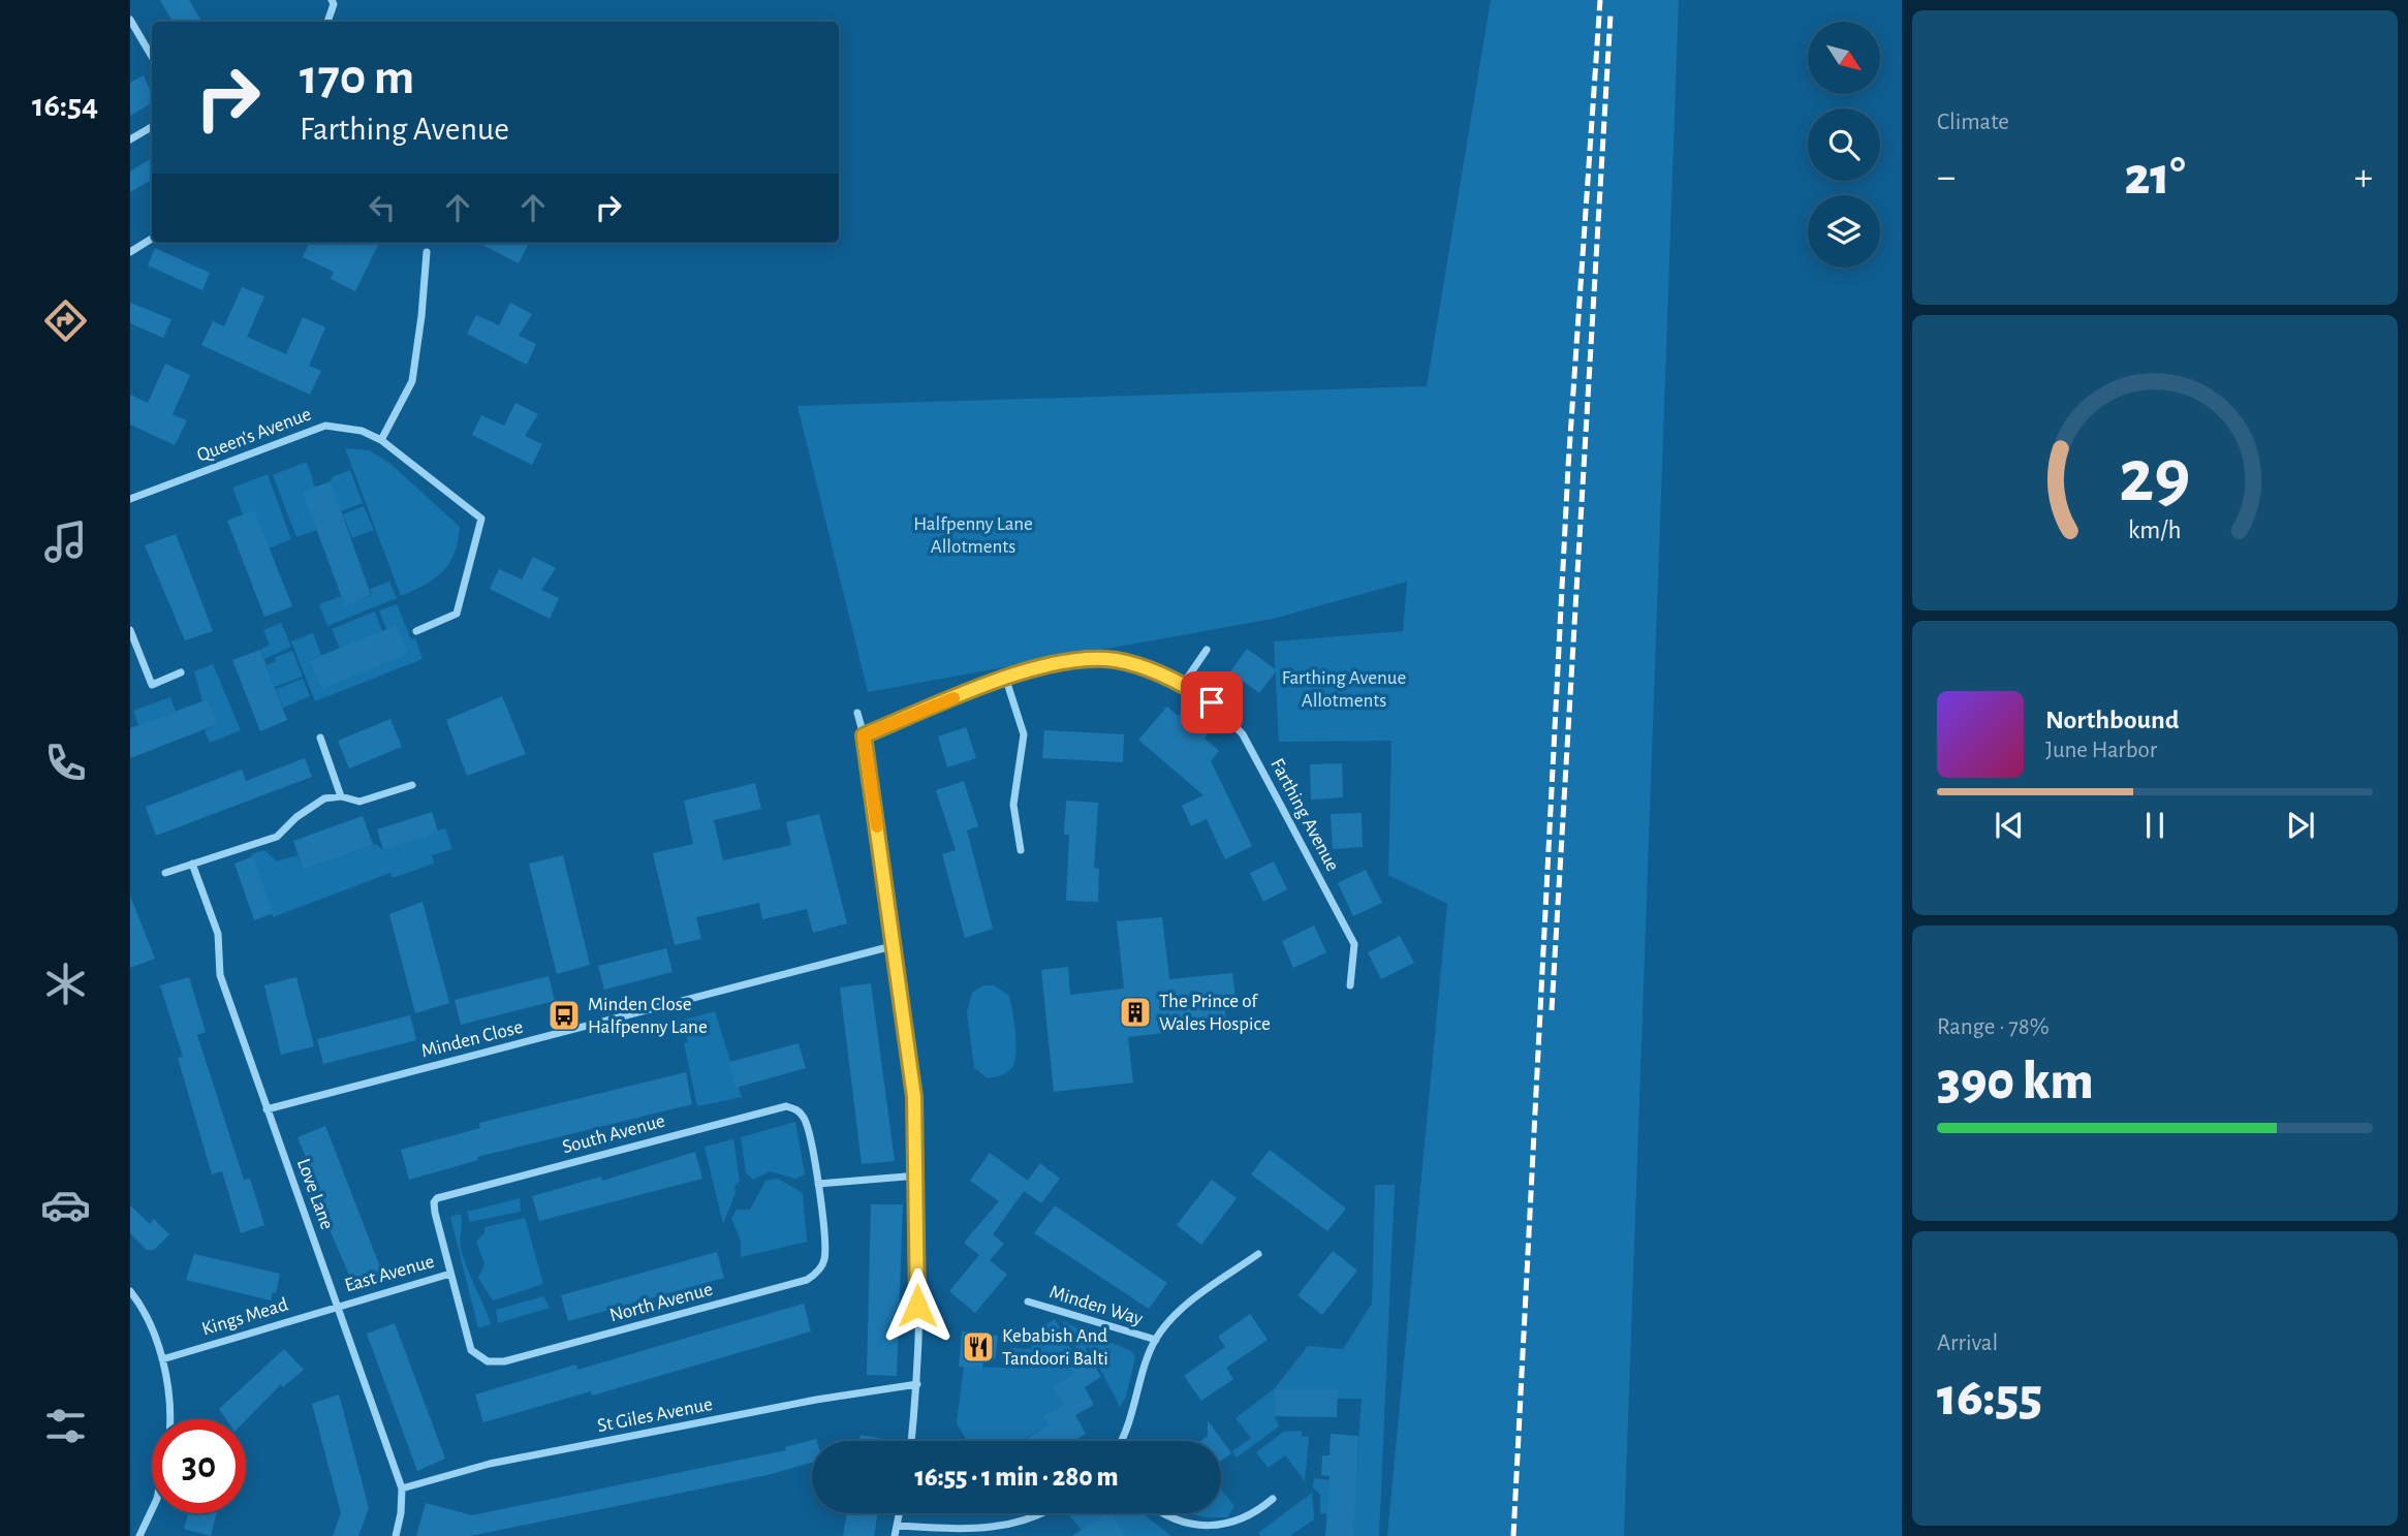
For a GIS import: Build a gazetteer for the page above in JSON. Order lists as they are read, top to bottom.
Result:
{
  "streets": {
    "street": [
      "Queen's Avenue",
      "Farthing Avenue",
      "Minden Close",
      "South Avenue",
      "Love Lane",
      "East Avenue",
      "North Avenue",
      "Minden Way",
      "Kings Mead",
      "St Giles Avenue"
    ]
  },
  "crossings": [
    ["Minden Close", "Love Lane"],
    ["South Avenue", "East Avenue"],
    ["South Avenue", "North Avenue"],
    ["Love Lane", "East Avenue"],
    ["Love Lane", "Kings Mead"],
    ["Love Lane", "St Giles Avenue"],
    ["East Avenue", "North Avenue"],
    ["East Avenue", "Kings Mead"]
  ],
  "parks": ["Halfpenny Lane Allotments", "Farthing Avenue Allotments"],
  "places": {
    "building": ["The Prince of Wales Hospice"],
    "bus stop": ["Minden Close Halfpenny Lane"],
    "restaurant": ["Kebabish And Tandoori Balti"]
  },
  "north": "bottom right",
  "page": {
    "tabs": "16:54",
    "tile": [
      "Climate",
      ["Range · 78%", "390 km"],
      ["Arrival", "16:55"]
    ],
    "turn": ["170 m", "Farthing Avenue"],
    "heat": ["−", "21°", "+"],
    "song": ["Northbound", "June Harbor"],
    "limit": "30",
    "trip": "16:55 · 1 min · 280 m",
    "gauge": ["29", "km/h"]
  }
}
